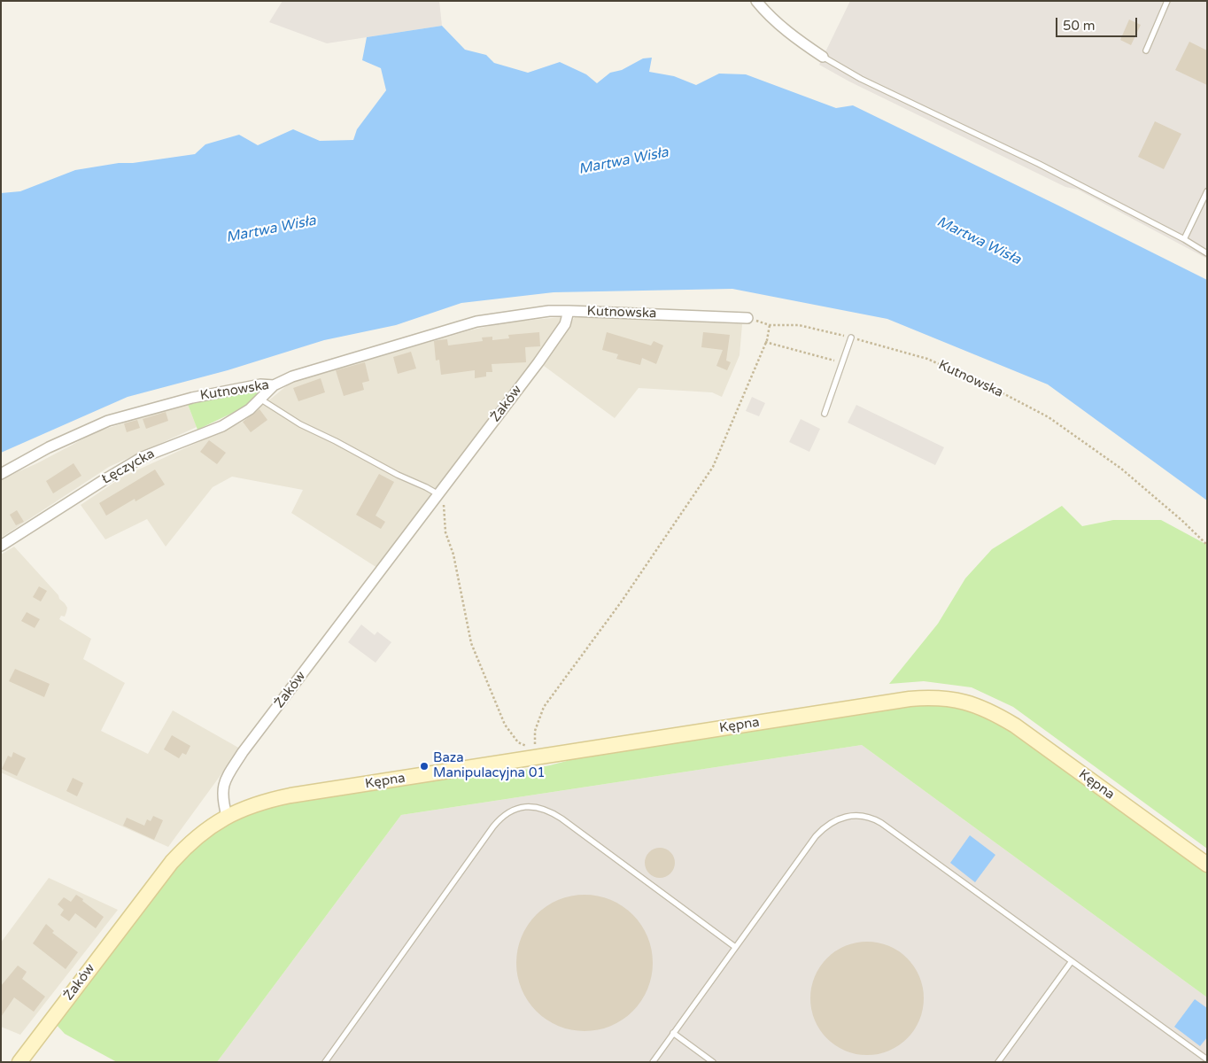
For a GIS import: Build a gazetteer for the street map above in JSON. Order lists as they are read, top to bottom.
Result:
{
  "streets": {
    "street": [
      "Kutnowska",
      "Żaków",
      "Łęczycka",
      "Kępna"
    ]
  },
  "crossings": [
    ["Kutnowska", "Żaków"],
    ["Kutnowska", "Łęczycka"],
    ["Żaków", "Kępna"]
  ],
  "water": ["Martwa Wisła"],
  "places": ["Baza Manipulacyjna 01"],
  "scale_bar": "50 m"
}
